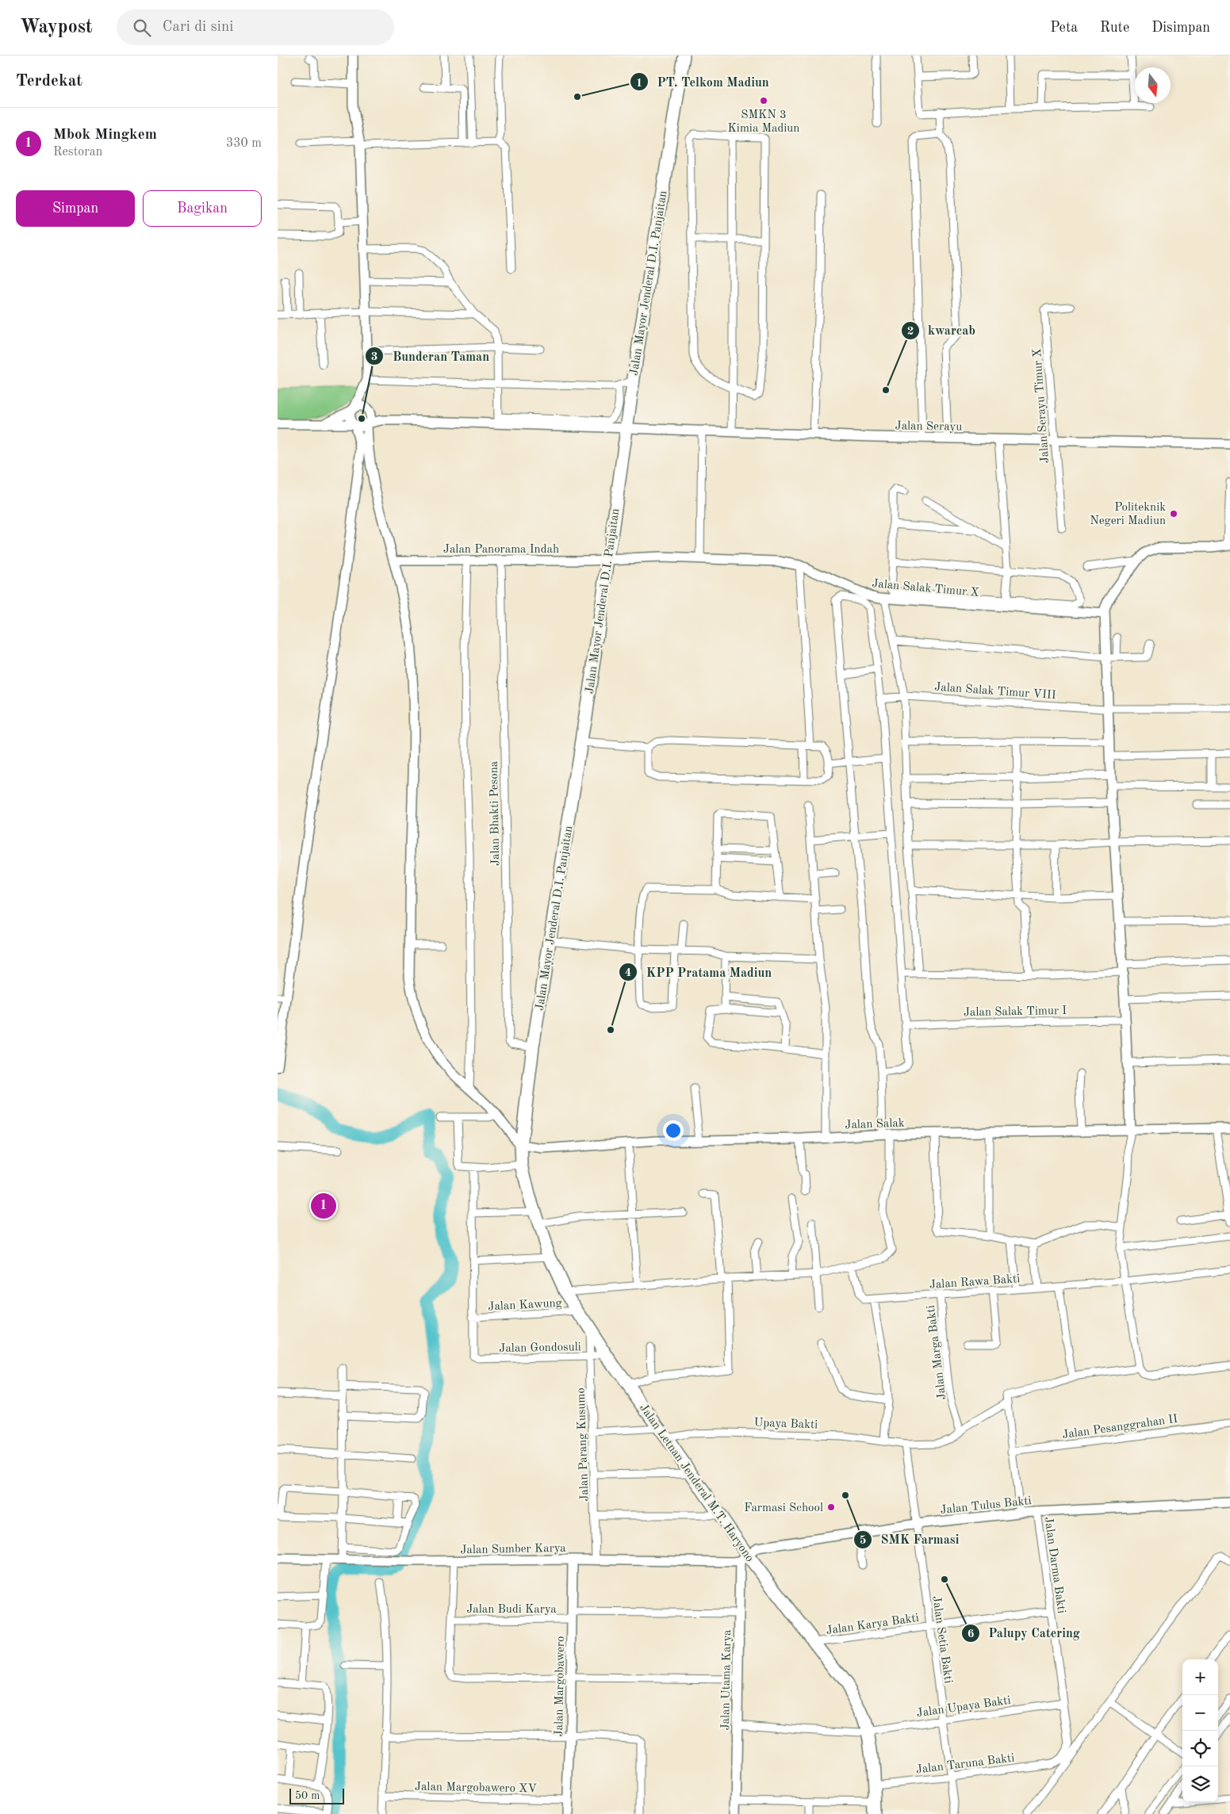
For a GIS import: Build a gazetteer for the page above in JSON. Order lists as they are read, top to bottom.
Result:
{
  "streets": {
    "highway": ["Jalan Mayor Jenderal D.I. Panjaitan", "Jalan Letnan Jenderal M.T. Haryono"],
    "street": [
      "Jalan Serayu Timur X",
      "Jalan Serayu",
      "Jalan Panorama Indah",
      "Jalan Salak Timur X",
      "Jalan Salak Timur VIII",
      "Jalan Bhakti Pesona",
      "Jalan Salak Timur I",
      "Jalan Salak",
      "Jalan Rawa Bakti",
      "Jalan Kawung",
      "Jalan Gondosuli",
      "Jalan Marga Bakti",
      "Upaya Bakti",
      "Jalan Pesanggrahan II",
      "Jalan Parang Kusumo",
      "Jalan Tulus Bakti",
      "Jalan Sumber Karya",
      "Jalan Darma Bakti",
      "Jalan Budi Karya",
      "Jalan Karya Bakti",
      "Jalan Setia Bakti",
      "Jalan Utama Karya",
      "Jalan Margobawero",
      "Jalan Upaya Bakti",
      "Jalan Taruna Bakti",
      "Jalan Margobawero XV"
    ]
  },
  "crossings": [
    ["Jalan Mayor Jenderal D.I. Panjaitan", "Jalan Serayu"],
    ["Jalan Mayor Jenderal D.I. Panjaitan", "Jalan Panorama Indah"],
    ["Jalan Mayor Jenderal D.I. Panjaitan", "Jalan Salak Timur X"],
    ["Jalan Mayor Jenderal D.I. Panjaitan", "Jalan Bhakti Pesona"],
    ["Jalan Mayor Jenderal D.I. Panjaitan", "Jalan Salak"],
    ["Jalan Mayor Jenderal D.I. Panjaitan", "Jalan Letnan Jenderal M.T. Haryono"],
    ["Jalan Serayu Timur X", "Jalan Serayu"],
    ["Jalan Panorama Indah", "Jalan Salak Timur X"],
    ["Jalan Panorama Indah", "Jalan Bhakti Pesona"],
    ["Jalan Salak", "Jalan Letnan Jenderal M.T. Haryono"],
    ["Jalan Rawa Bakti", "Jalan Marga Bakti"],
    ["Jalan Kawung", "Jalan Gondosuli"],
    ["Jalan Kawung", "Jalan Letnan Jenderal M.T. Haryono"],
    ["Jalan Gondosuli", "Jalan Parang Kusumo"],
    ["Jalan Gondosuli", "Jalan Letnan Jenderal M.T. Haryono"],
    ["Jalan Marga Bakti", "Upaya Bakti"],
    ["Upaya Bakti", "Jalan Letnan Jenderal M.T. Haryono"],
    ["Upaya Bakti", "Jalan Setia Bakti"],
    ["Jalan Parang Kusumo", "Jalan Letnan Jenderal M.T. Haryono"],
    ["Jalan Parang Kusumo", "Jalan Sumber Karya"],
    ["Jalan Letnan Jenderal M.T. Haryono", "Jalan Tulus Bakti"],
    ["Jalan Letnan Jenderal M.T. Haryono", "Jalan Sumber Karya"],
    ["Jalan Letnan Jenderal M.T. Haryono", "Jalan Karya Bakti"],
    ["Jalan Letnan Jenderal M.T. Haryono", "Jalan Utama Karya"],
    ["Jalan Letnan Jenderal M.T. Haryono", "Jalan Upaya Bakti"],
    ["Jalan Letnan Jenderal M.T. Haryono", "Jalan Taruna Bakti"],
    ["Jalan Tulus Bakti", "Jalan Sumber Karya"],
    ["Jalan Tulus Bakti", "Jalan Darma Bakti"],
    ["Jalan Tulus Bakti", "Jalan Setia Bakti"],
    ["Jalan Tulus Bakti", "Jalan Utama Karya"],
    ["Jalan Sumber Karya", "Jalan Utama Karya"],
    ["Jalan Sumber Karya", "Jalan Margobawero"],
    ["Jalan Darma Bakti", "Jalan Karya Bakti"],
    ["Jalan Darma Bakti", "Jalan Upaya Bakti"],
    ["Jalan Darma Bakti", "Jalan Taruna Bakti"],
    ["Jalan Budi Karya", "Jalan Utama Karya"],
    ["Jalan Budi Karya", "Jalan Margobawero"],
    ["Jalan Karya Bakti", "Jalan Setia Bakti"],
    ["Jalan Setia Bakti", "Jalan Upaya Bakti"],
    ["Jalan Setia Bakti", "Jalan Taruna Bakti"],
    ["Jalan Utama Karya", "Jalan Upaya Bakti"],
    ["Jalan Margobawero", "Jalan Margobawero XV"]
  ],
  "places": [
    "PT. Telkom Madiun",
    "SMKN 3 Kimia Madiun",
    "kwarcab",
    "Bunderan Taman",
    "Politeknik Negeri Madiun",
    "KPP Pratama Madiun",
    "SMK Farmasi",
    "Farmasi School",
    "Palupy Catering"
  ],
  "scale_bar": "50 m",
  "north": "bottom",
  "page": {
    "header": "Waypost",
    "search": "Cari di sini",
    "nav": ["Peta", "Rute", "Disimpan"],
    "heading": "Terdekat",
    "list": [
      {
        "mark": "1",
        "name": "Mbok Mingkem",
        "note": "Restoran",
        "value": "330 m"
      }
    ],
    "buttons": ["Simpan", "Bagikan"],
    "pins": "1",
    "map_buttons": ["+", "−"],
    "scale": "50 m"
  }
}
